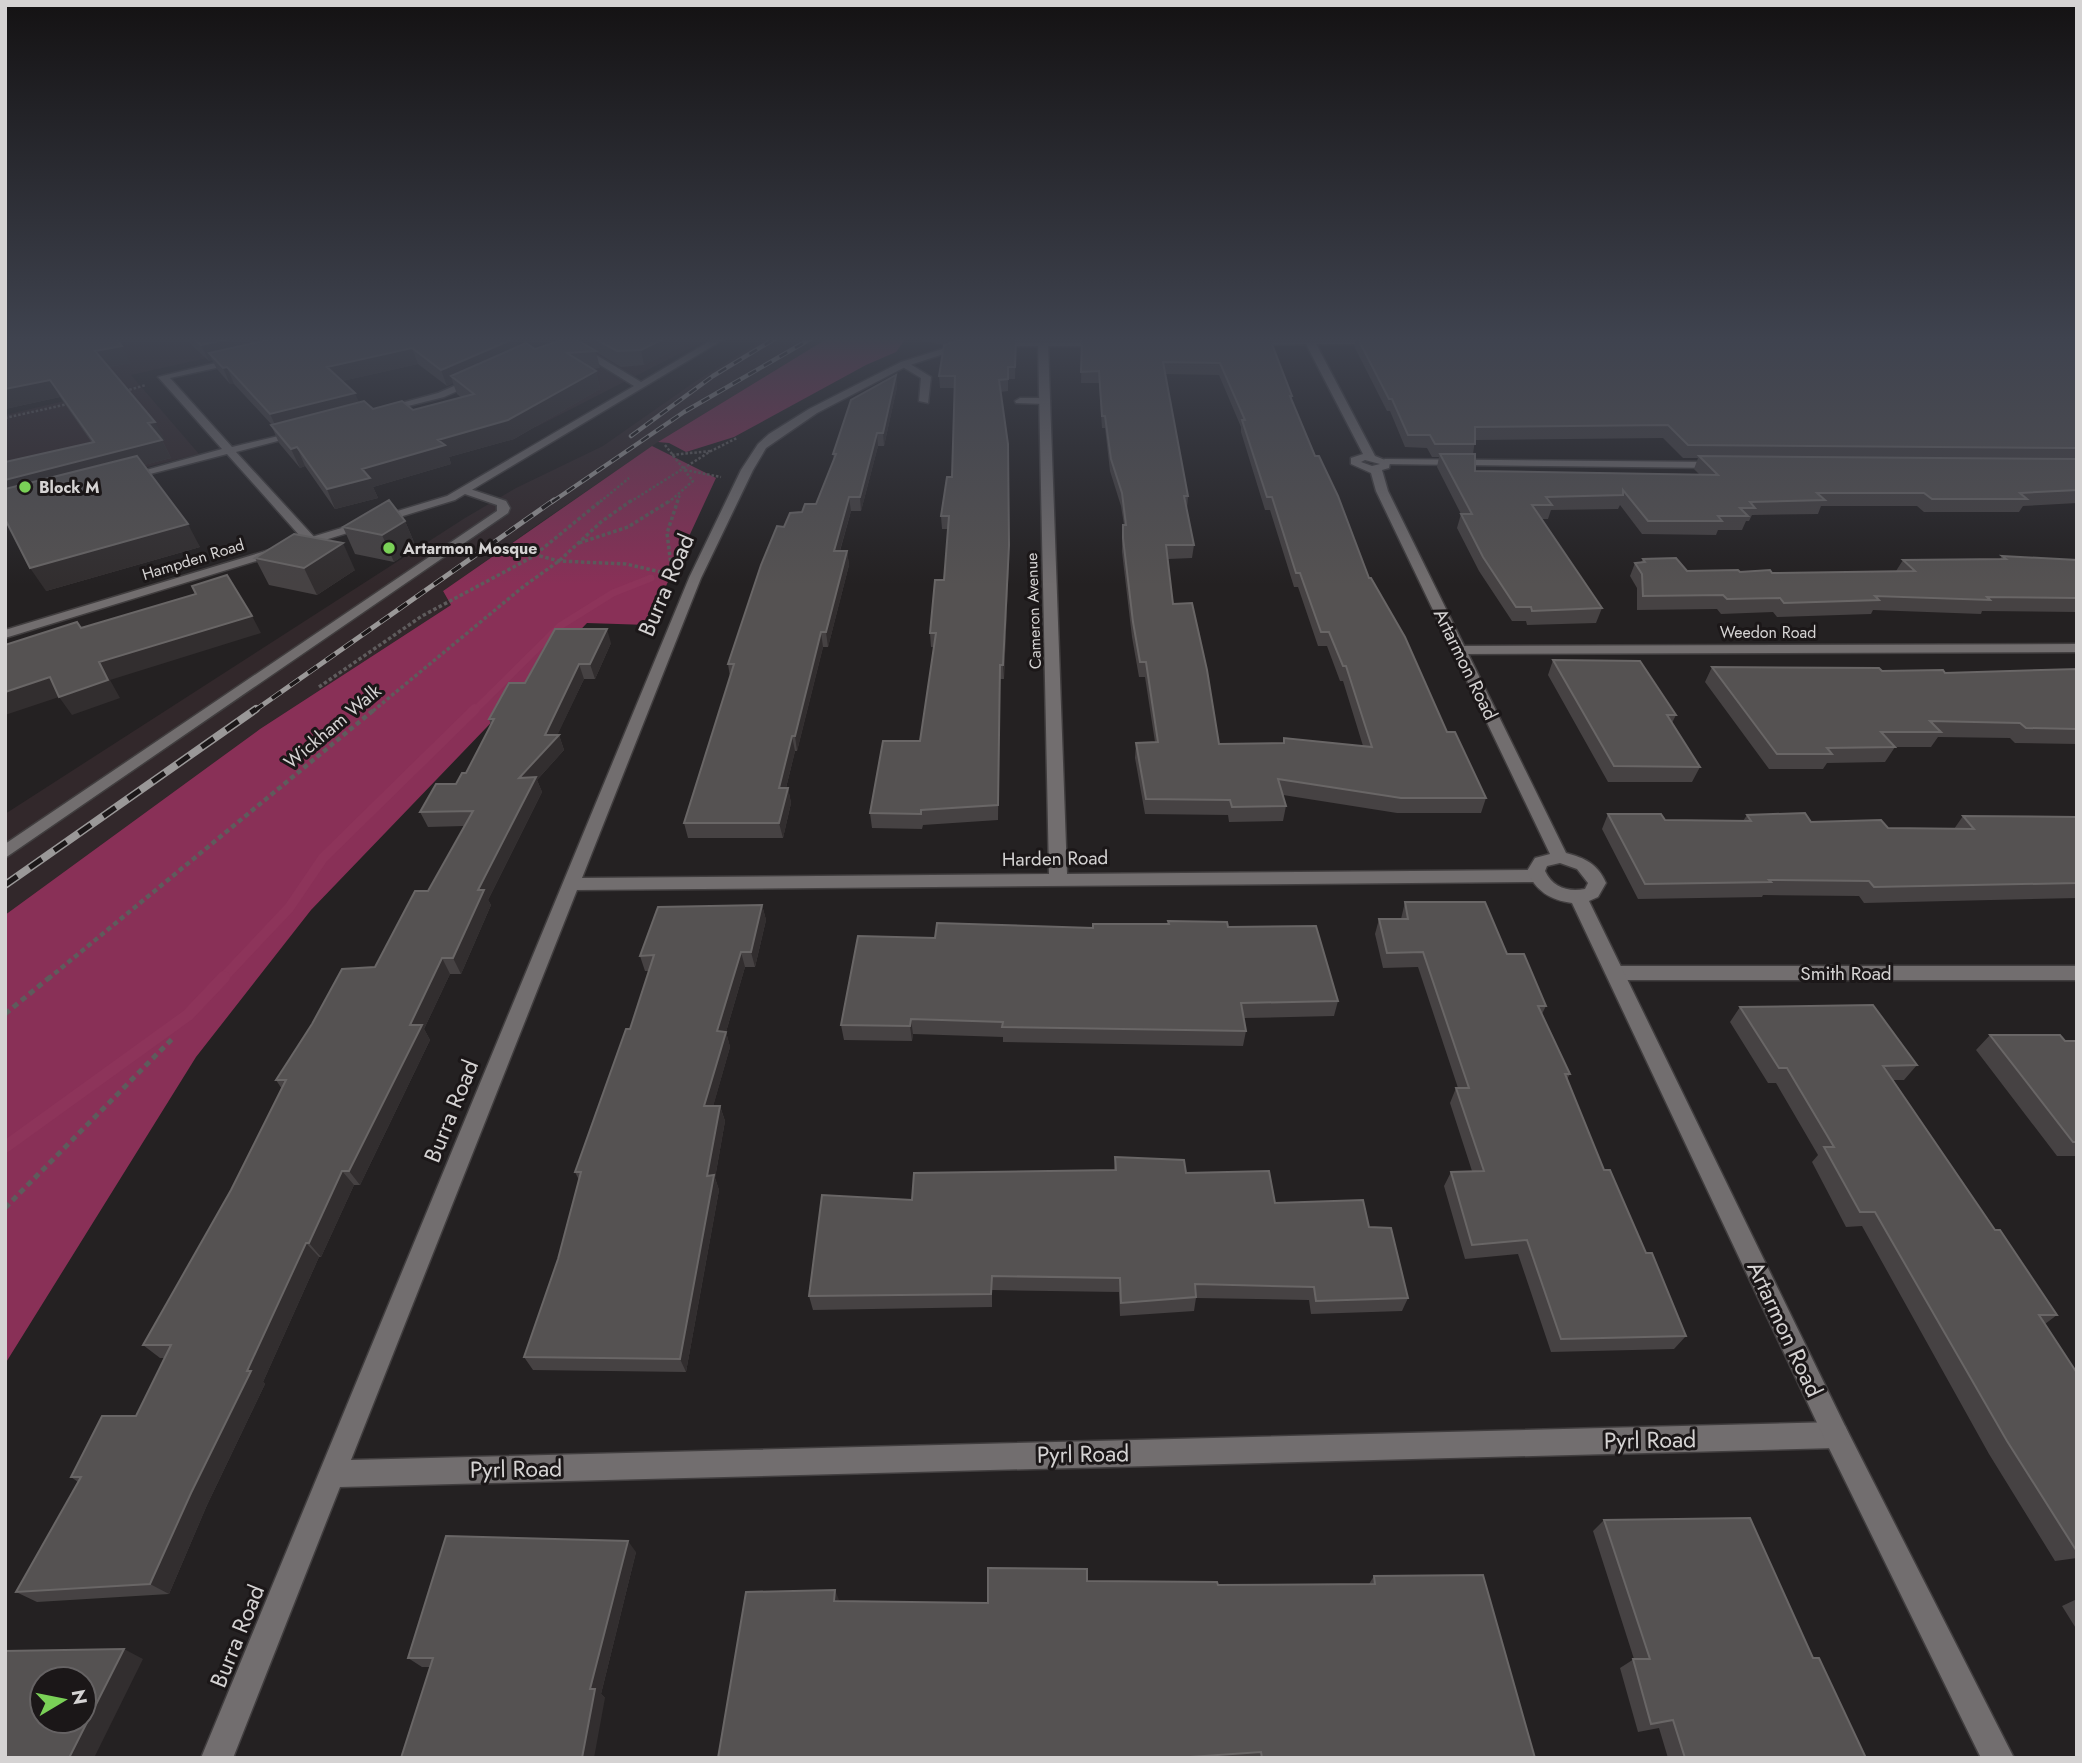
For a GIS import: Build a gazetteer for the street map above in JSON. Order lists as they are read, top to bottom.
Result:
{
  "streets": {
    "street": [
      "Hampden Road",
      "Burra Road",
      "Cameron Avenue",
      "Weedon Road",
      "Artarmon Road",
      "Harden Road",
      "Smith Road",
      "Pyrl Road"
    ],
    "path": ["Wickham Walk"]
  },
  "crossings": [
    ["Burra Road", "Harden Road"],
    ["Burra Road", "Pyrl Road"],
    ["Cameron Avenue", "Harden Road"],
    ["Weedon Road", "Artarmon Road"],
    ["Artarmon Road", "Smith Road"],
    ["Artarmon Road", "Pyrl Road"]
  ],
  "places": ["Block M", "Artarmon Mosque"],
  "north": "right"
}
